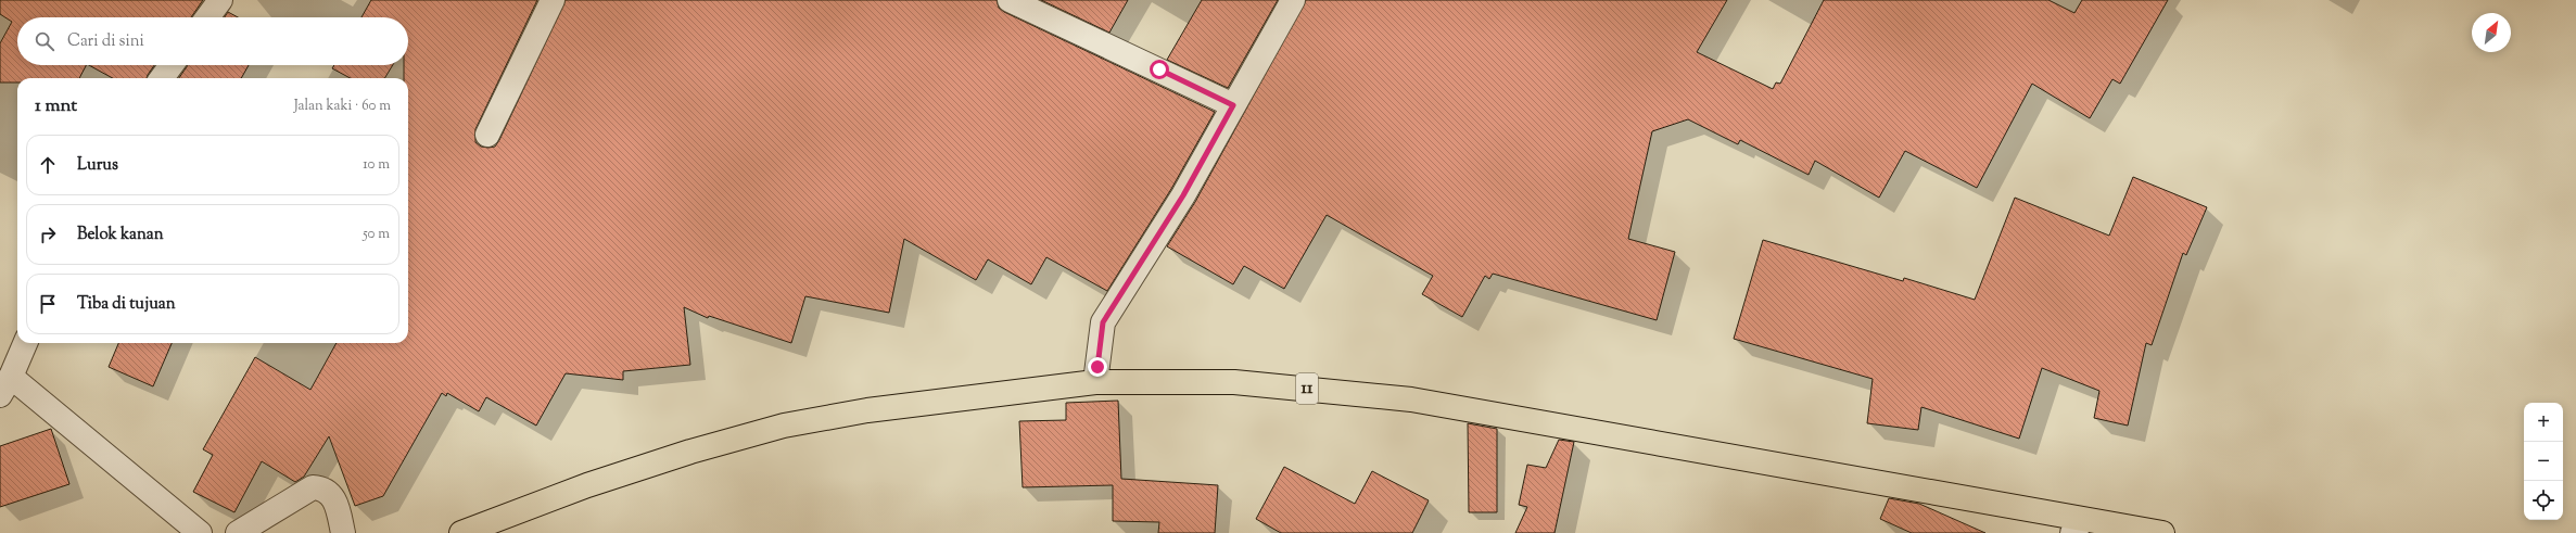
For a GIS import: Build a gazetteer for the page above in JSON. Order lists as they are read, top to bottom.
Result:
{
  "streets": {
    "highway": ["11"]
  },
  "north": "top right",
  "page": {
    "search": "Cari di sini",
    "heading": ["1 mnt", "Jalan kaki · 60 m"],
    "list": [
      ["Lurus", "10 m"],
      ["Belok kanan", "50 m"],
      "Tiba di tujuan"
    ],
    "map_buttons": ["+", "−"]
  }
}
